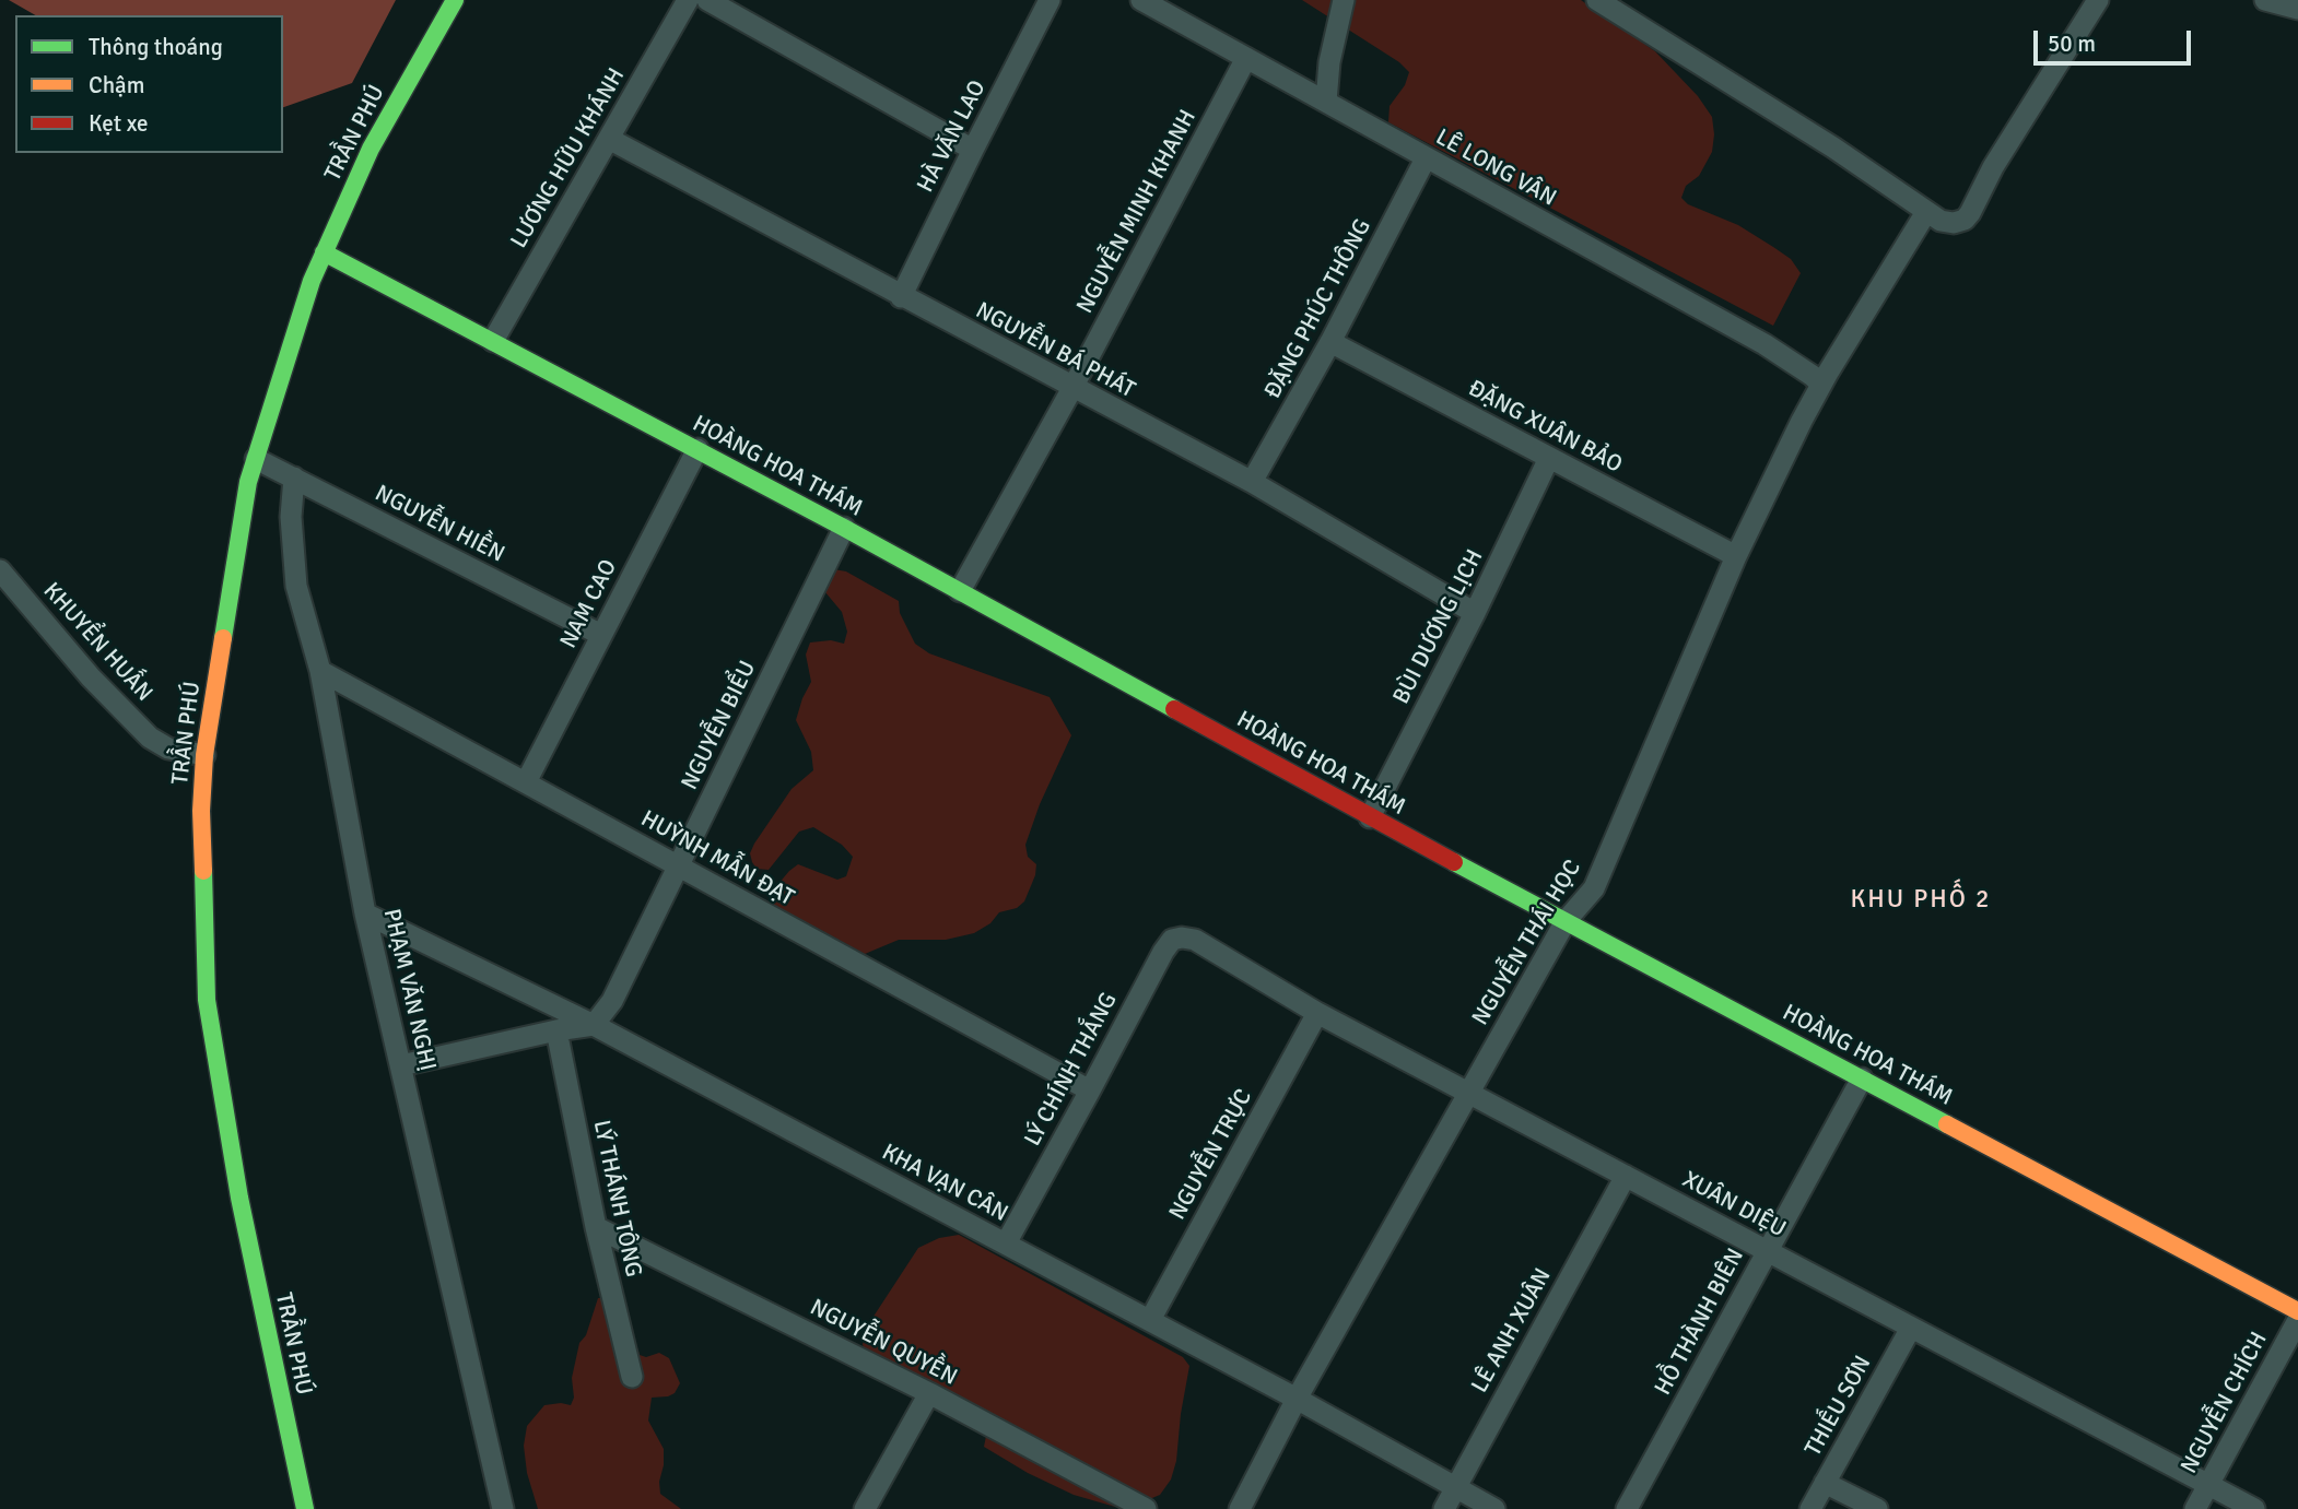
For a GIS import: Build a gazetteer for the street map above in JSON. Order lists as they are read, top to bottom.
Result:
{
  "streets": {
    "street": [
      "TRẦN PHÚ",
      "HÀ VĂN LAO",
      "LƯƠNG HỮU KHÁNH",
      "LÊ LONG VÂN",
      "NGUYỄN MINH KHANH",
      "ĐẶNG PHÚC THÔNG",
      "NGUYỄN BÁ PHÁT",
      "ĐẶNG XUÂN BẢO",
      "HOÀNG HOA THÁM",
      "NGUYỄN HIỀN",
      "NAM CAO",
      "BÙI DƯƠNG LỊCH",
      "KHUYỂN HUẤN",
      "NGUYỄN BIỂU",
      "HUỲNH MẪN ĐẠT",
      "NGUYỄN THÁI HỌC",
      "PHẠM VĂN NGHỊ",
      "LÝ CHÍNH THẮNG",
      "NGUYỄN TRỰC",
      "KHA VẠN CÂN",
      "LÝ THÁNH TÔNG",
      "XUÂN DIỆU",
      "HỒ THÀNH BIÊN",
      "LÊ ANH XUÂN",
      "NGUYỄN QUYỀN",
      "NGUYỄN CHÍCH",
      "THIẾU SƠN"
    ]
  },
  "crossings": [
    ["TRẦN PHÚ", "HOÀNG HOA THÁM"],
    ["TRẦN PHÚ", "NGUYỄN HIỀN"],
    ["TRẦN PHÚ", "KHUYỂN HUẤN"],
    ["HÀ VĂN LAO", "NGUYỄN BÁ PHÁT"],
    ["LƯƠNG HỮU KHÁNH", "NGUYỄN BÁ PHÁT"],
    ["LƯƠNG HỮU KHÁNH", "HOÀNG HOA THÁM"],
    ["LÊ LONG VÂN", "NGUYỄN MINH KHANH"],
    ["LÊ LONG VÂN", "ĐẶNG PHÚC THÔNG"],
    ["LÊ LONG VÂN", "NGUYỄN THÁI HỌC"],
    ["NGUYỄN MINH KHANH", "NGUYỄN BÁ PHÁT"],
    ["NGUYỄN MINH KHANH", "HOÀNG HOA THÁM"],
    ["ĐẶNG PHÚC THÔNG", "NGUYỄN BÁ PHÁT"],
    ["ĐẶNG PHÚC THÔNG", "ĐẶNG XUÂN BẢO"],
    ["NGUYỄN BÁ PHÁT", "BÙI DƯƠNG LỊCH"],
    ["ĐẶNG XUÂN BẢO", "BÙI DƯƠNG LỊCH"],
    ["ĐẶNG XUÂN BẢO", "NGUYỄN THÁI HỌC"],
    ["HOÀNG HOA THÁM", "NAM CAO"],
    ["HOÀNG HOA THÁM", "BÙI DƯƠNG LỊCH"],
    ["HOÀNG HOA THÁM", "NGUYỄN BIỂU"],
    ["HOÀNG HOA THÁM", "NGUYỄN THÁI HỌC"],
    ["HOÀNG HOA THÁM", "HỒ THÀNH BIÊN"],
    ["NGUYỄN HIỀN", "NAM CAO"],
    ["NGUYỄN HIỀN", "PHẠM VĂN NGHỊ"],
    ["NAM CAO", "HUỲNH MẪN ĐẠT"],
    ["NGUYỄN BIỂU", "HUỲNH MẪN ĐẠT"],
    ["NGUYỄN BIỂU", "KHA VẠN CÂN"],
    ["HUỲNH MẪN ĐẠT", "PHẠM VĂN NGHỊ"],
    ["HUỲNH MẪN ĐẠT", "LÝ CHÍNH THẮNG"],
    ["NGUYỄN THÁI HỌC", "KHA VẠN CÂN"],
    ["NGUYỄN THÁI HỌC", "XUÂN DIỆU"],
    ["PHẠM VĂN NGHỊ", "KHA VẠN CÂN"],
    ["LÝ CHÍNH THẮNG", "KHA VẠN CÂN"],
    ["LÝ CHÍNH THẮNG", "XUÂN DIỆU"],
    ["NGUYỄN TRỰC", "KHA VẠN CÂN"],
    ["NGUYỄN TRỰC", "XUÂN DIỆU"],
    ["KHA VẠN CÂN", "LÊ ANH XUÂN"],
    ["LÝ THÁNH TÔNG", "NGUYỄN QUYỀN"],
    ["XUÂN DIỆU", "HỒ THÀNH BIÊN"],
    ["XUÂN DIỆU", "LÊ ANH XUÂN"],
    ["XUÂN DIỆU", "NGUYỄN CHÍCH"],
    ["XUÂN DIỆU", "THIẾU SƠN"]
  ],
  "districts": ["KHU PHỐ 2"],
  "legend": ["Thông thoáng", "Chậm", "Kẹt xe"],
  "scale_bar": "50 m"
}
